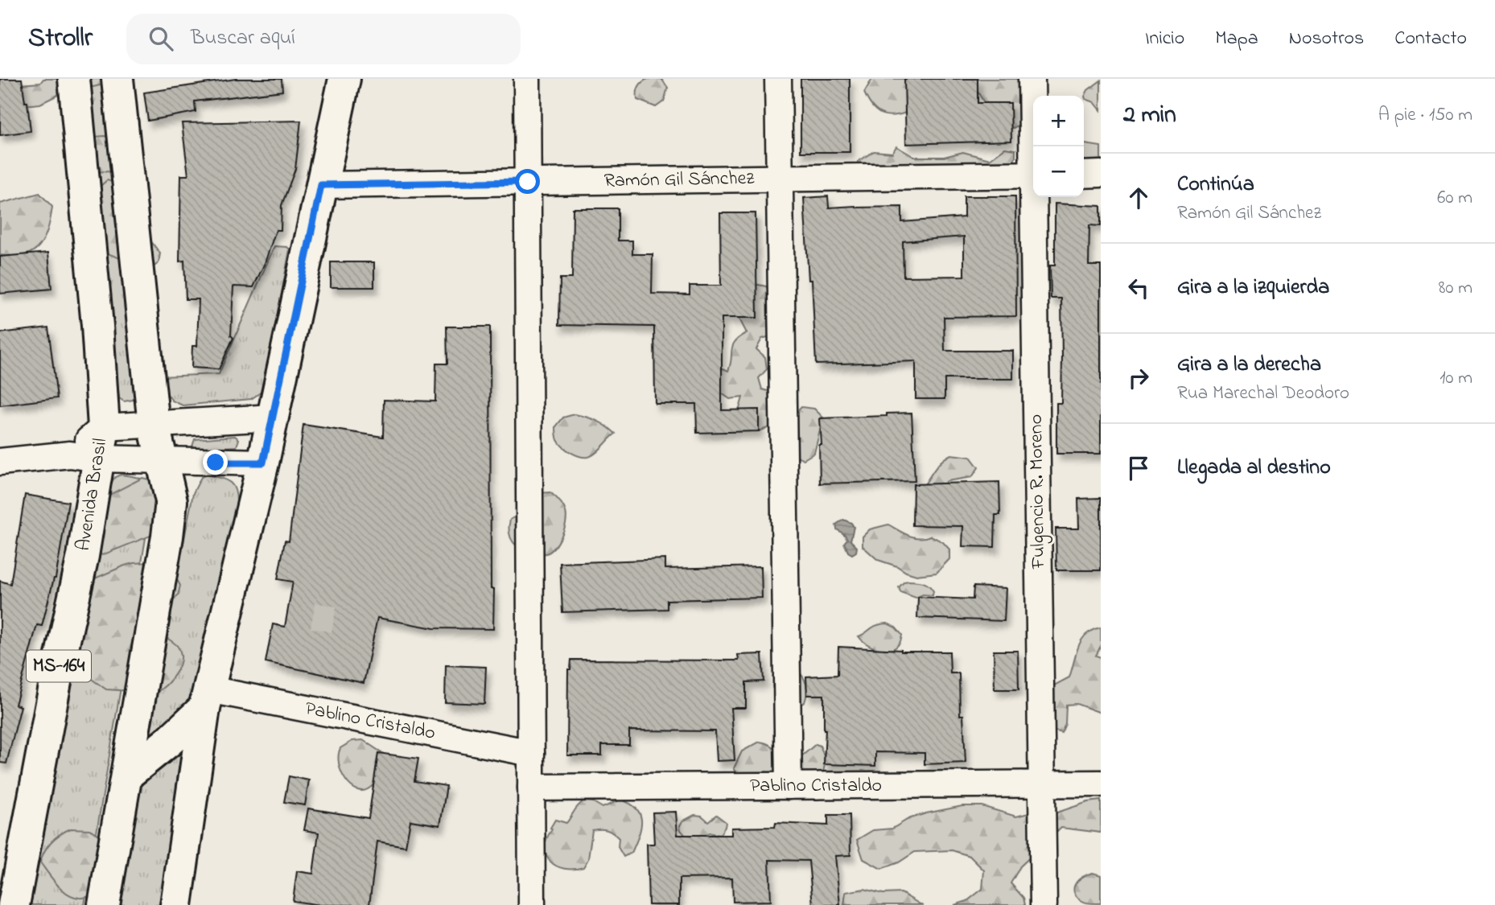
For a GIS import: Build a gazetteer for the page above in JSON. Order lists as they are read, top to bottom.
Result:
{
  "streets": {
    "main road": ["Avenida Brasil", "MS-164"],
    "street": ["Ramón Gil Sánchez", "Fulgencio R. Moreno", "Pablino Cristaldo"]
  },
  "crossings": [
    ["Fulgencio R. Moreno", "Pablino Cristaldo"]
  ],
  "page": {
    "header": "Strollr",
    "search": "Buscar aquí",
    "nav": [
      "Inicio",
      "Mapa",
      "Nosotros",
      "Contacto"
    ],
    "heading": ["2 min", "A pie · 150 m"],
    "map_buttons": ["+", "−"],
    "list": [
      ["Continúa", "Ramón Gil Sánchez", "60 m"],
      ["Gira a la izquierda", "80 m"],
      ["Gira a la derecha", "Rua Marechal Deodoro", "10 m"],
      "Llegada al destino"
    ]
  }
}
